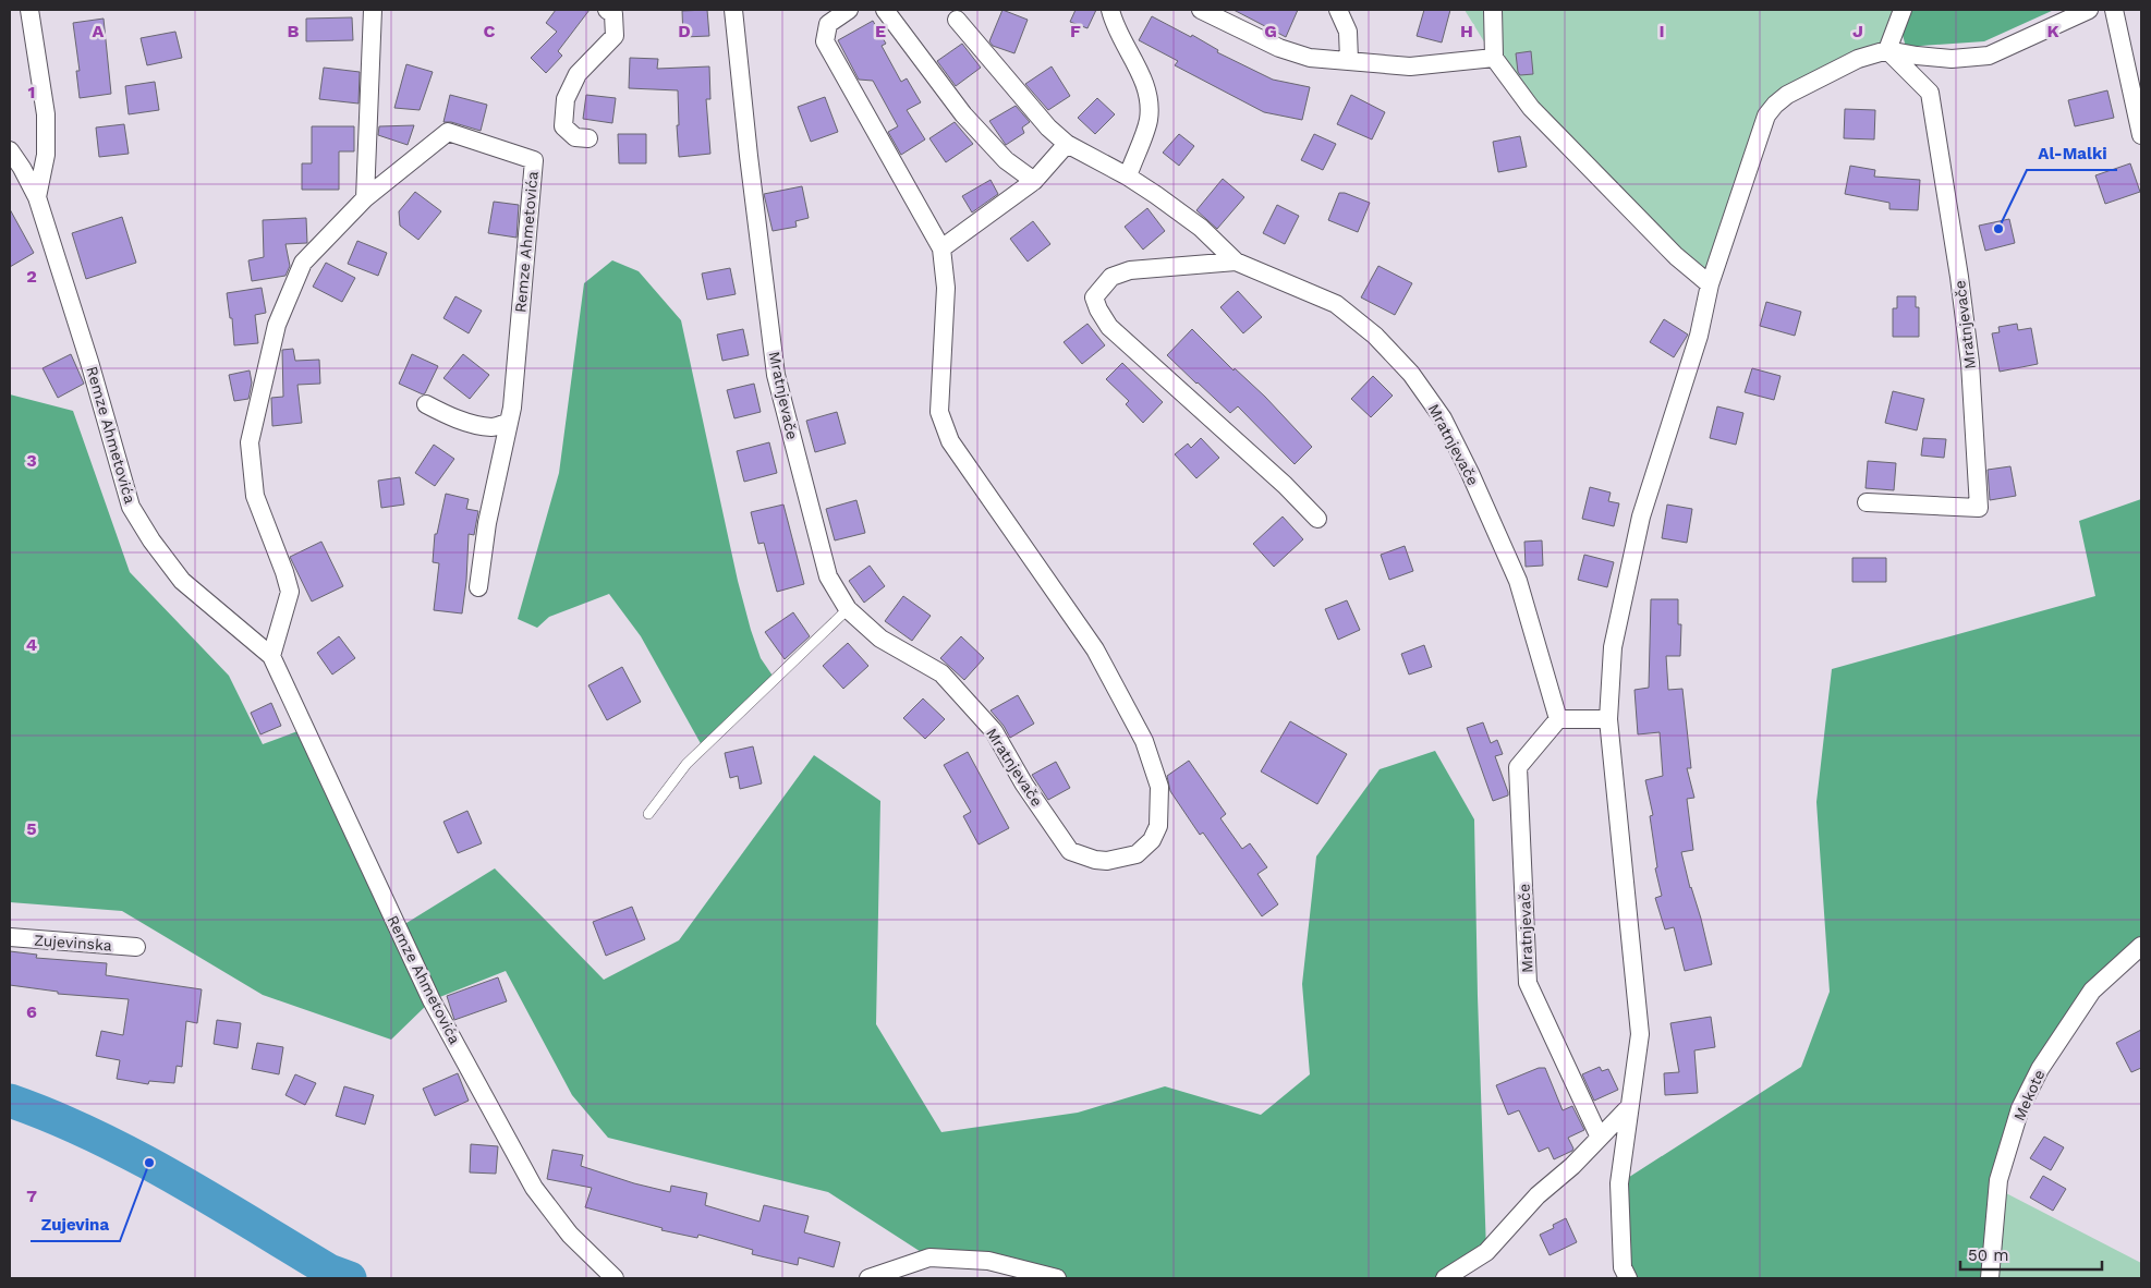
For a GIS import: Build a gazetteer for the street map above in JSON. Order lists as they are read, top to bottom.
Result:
{
  "streets": {
    "street": [
      "Remze Ahmetovića",
      "Mratnjevače",
      "Zujevinska",
      "Mekote"
    ]
  },
  "places": ["Al-Malki", "Zujevina"],
  "scale_bar": "50 m",
  "grid": {
    "columns": [
      "A",
      "B",
      "C",
      "D",
      "E",
      "F",
      "G",
      "H",
      "I",
      "J",
      "K"
    ],
    "rows": [
      "1",
      "2",
      "3",
      "4",
      "5",
      "6",
      "7"
    ]
  }
}
